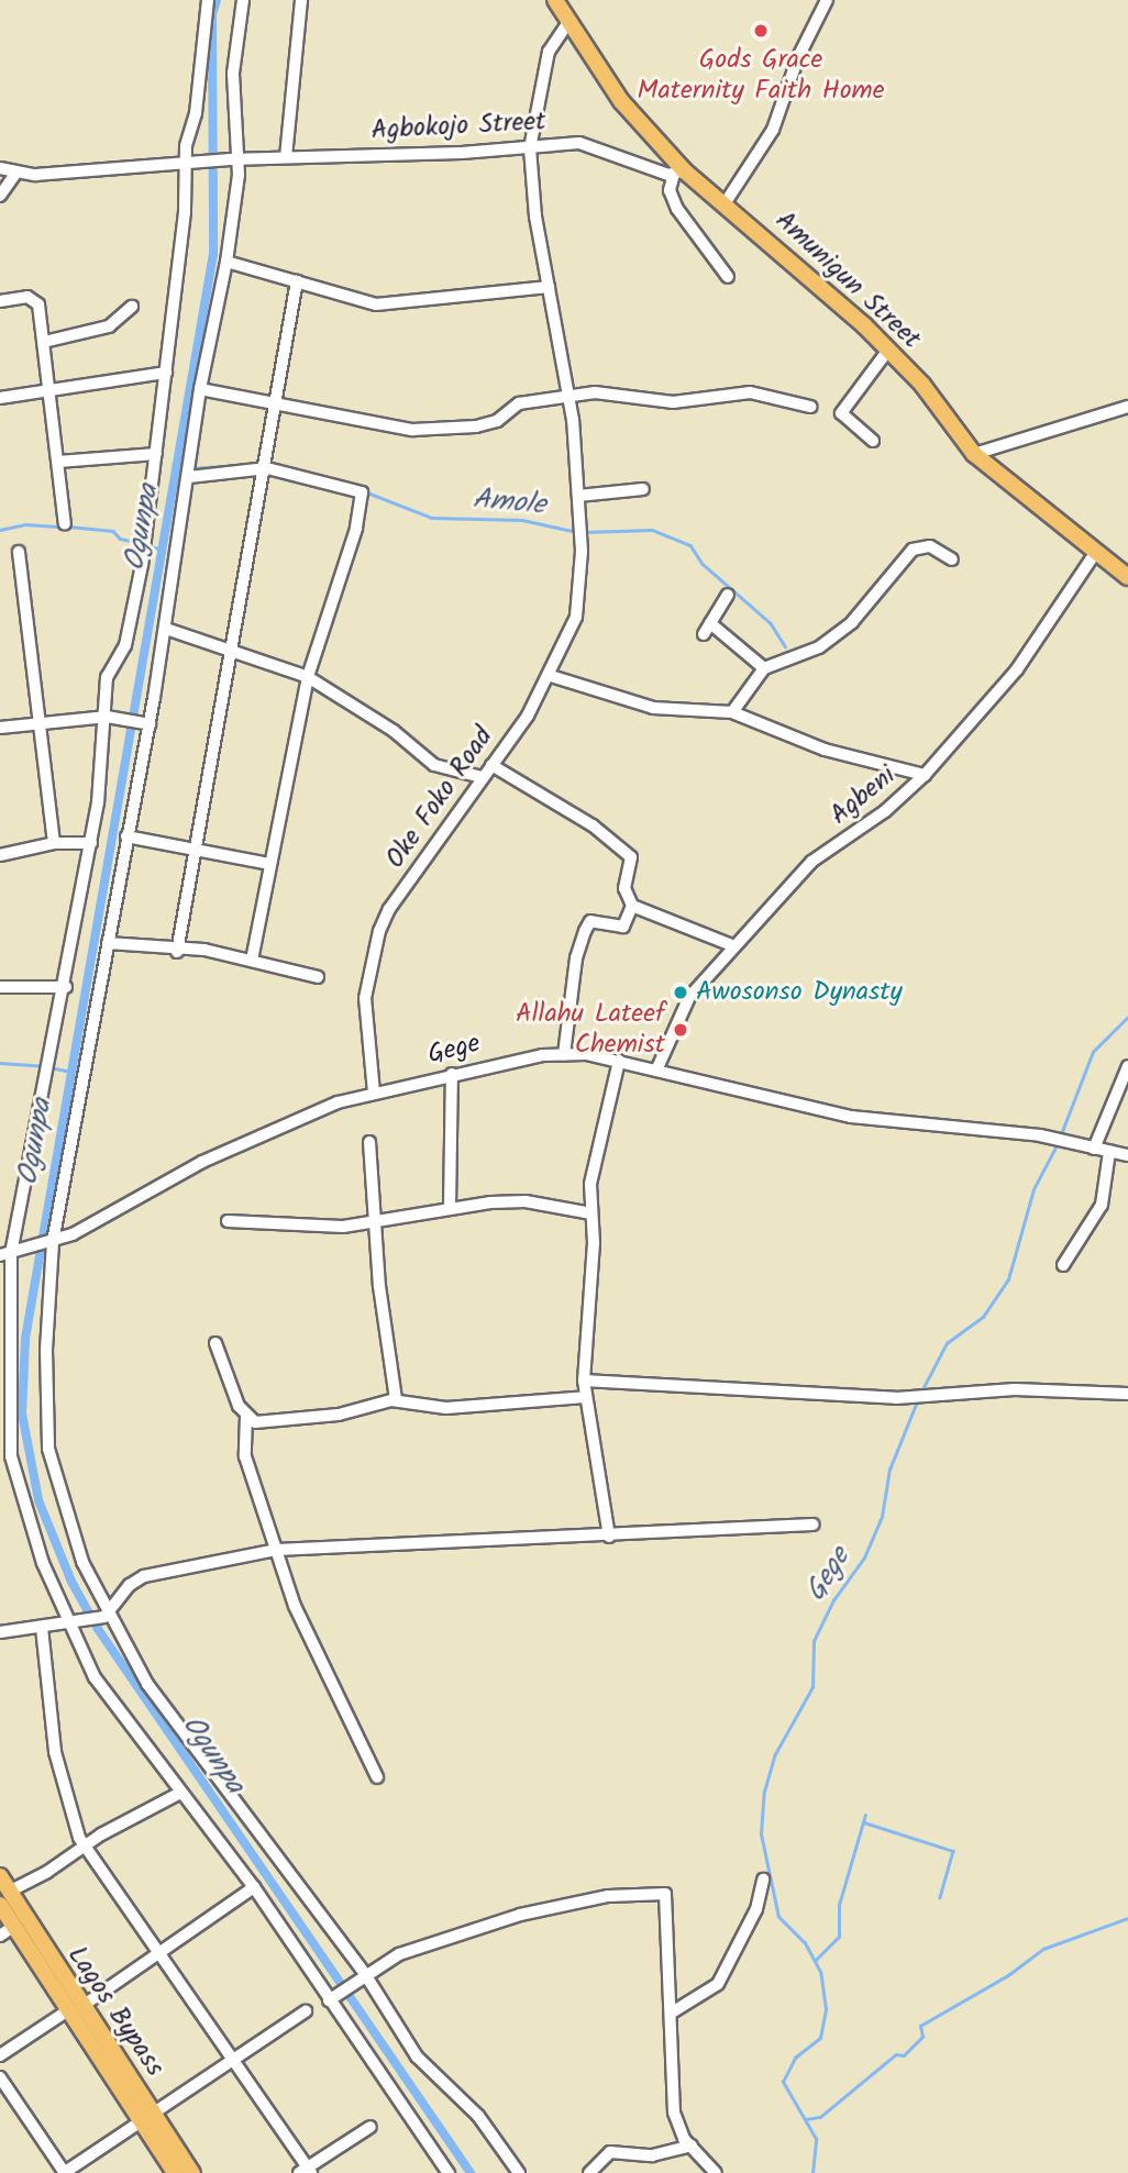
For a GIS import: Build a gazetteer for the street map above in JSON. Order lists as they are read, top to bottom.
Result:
{
  "streets": {
    "main road": ["Amunigun Street", "Lagos Bypass"],
    "street": [
      "Agbokojo Street",
      "Agbeni",
      "Oke Foko Road",
      "Gege"
    ]
  },
  "crossings": [
    ["Agbokojo Street", "Amunigun Street"],
    ["Agbokojo Street", "Oke Foko Road"],
    ["Amunigun Street", "Agbeni"],
    ["Amunigun Street", "Oke Foko Road"],
    ["Agbeni", "Gege"],
    ["Oke Foko Road", "Gege"]
  ],
  "water": ["Amole", "Ogunpa", "Gege"],
  "places": ["Gods Grace Maternity Faith Home", "Awosonso Dynasty", "Allahu Lateef Chemist"]
}
